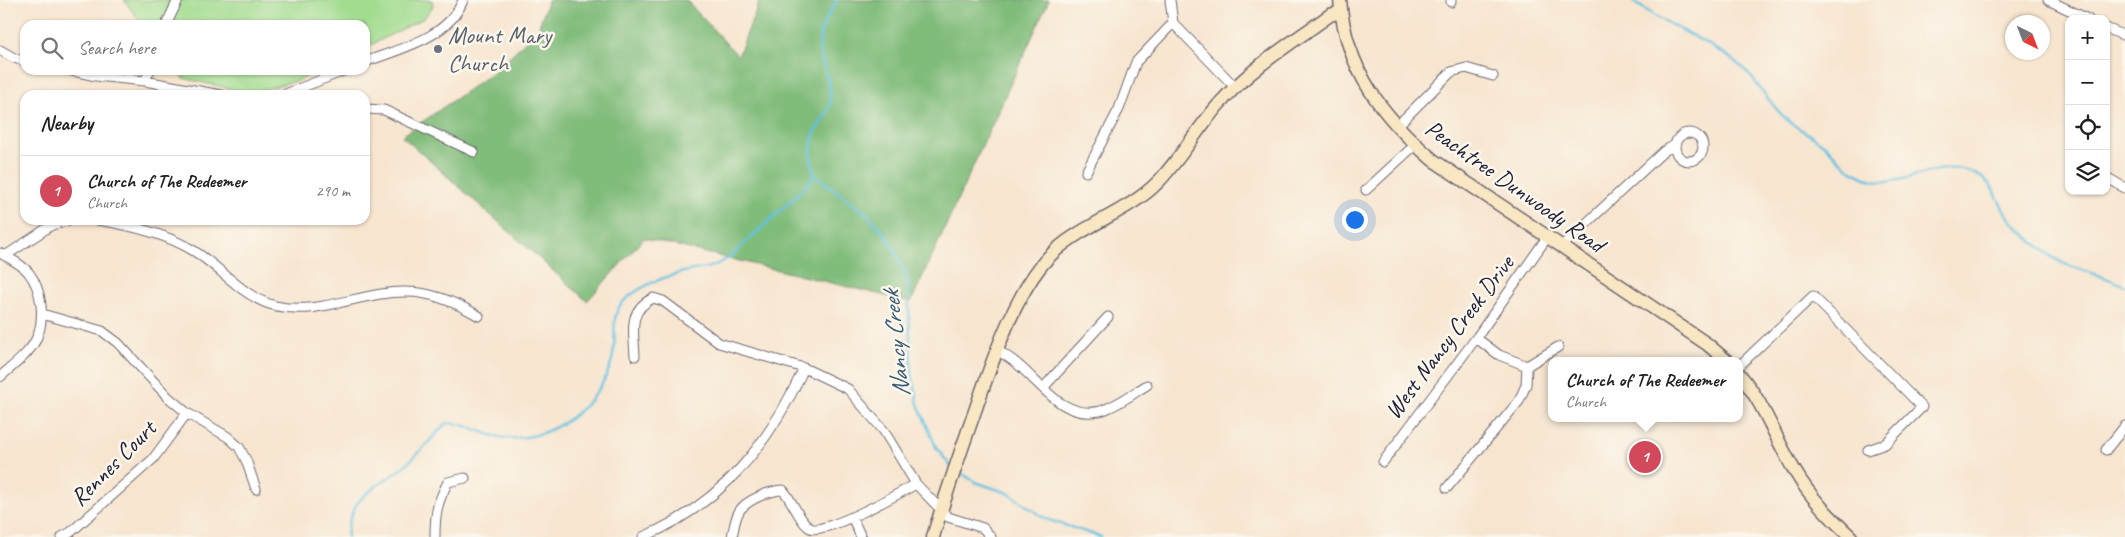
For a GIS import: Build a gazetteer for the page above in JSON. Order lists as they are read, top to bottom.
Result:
{
  "streets": {
    "main road": ["Peachtree Dunwoody Road"],
    "street": ["West Nancy Creek Drive", "Rennes Court"]
  },
  "crossings": [
    ["Peachtree Dunwoody Road", "West Nancy Creek Drive"]
  ],
  "water": ["Nancy Creek"],
  "places": ["Mount Mary Church"],
  "north": "bottom right",
  "page": {
    "map_buttons": ["+", "−"],
    "search": "Search here",
    "heading": "Nearby",
    "list": [
      {
        "mark": "1",
        "name": "Church of The Redeemer",
        "note": "Church",
        "value": "290 m"
      }
    ],
    "popup": ["Church of The Redeemer", "Church"],
    "pins": "1"
  }
}
